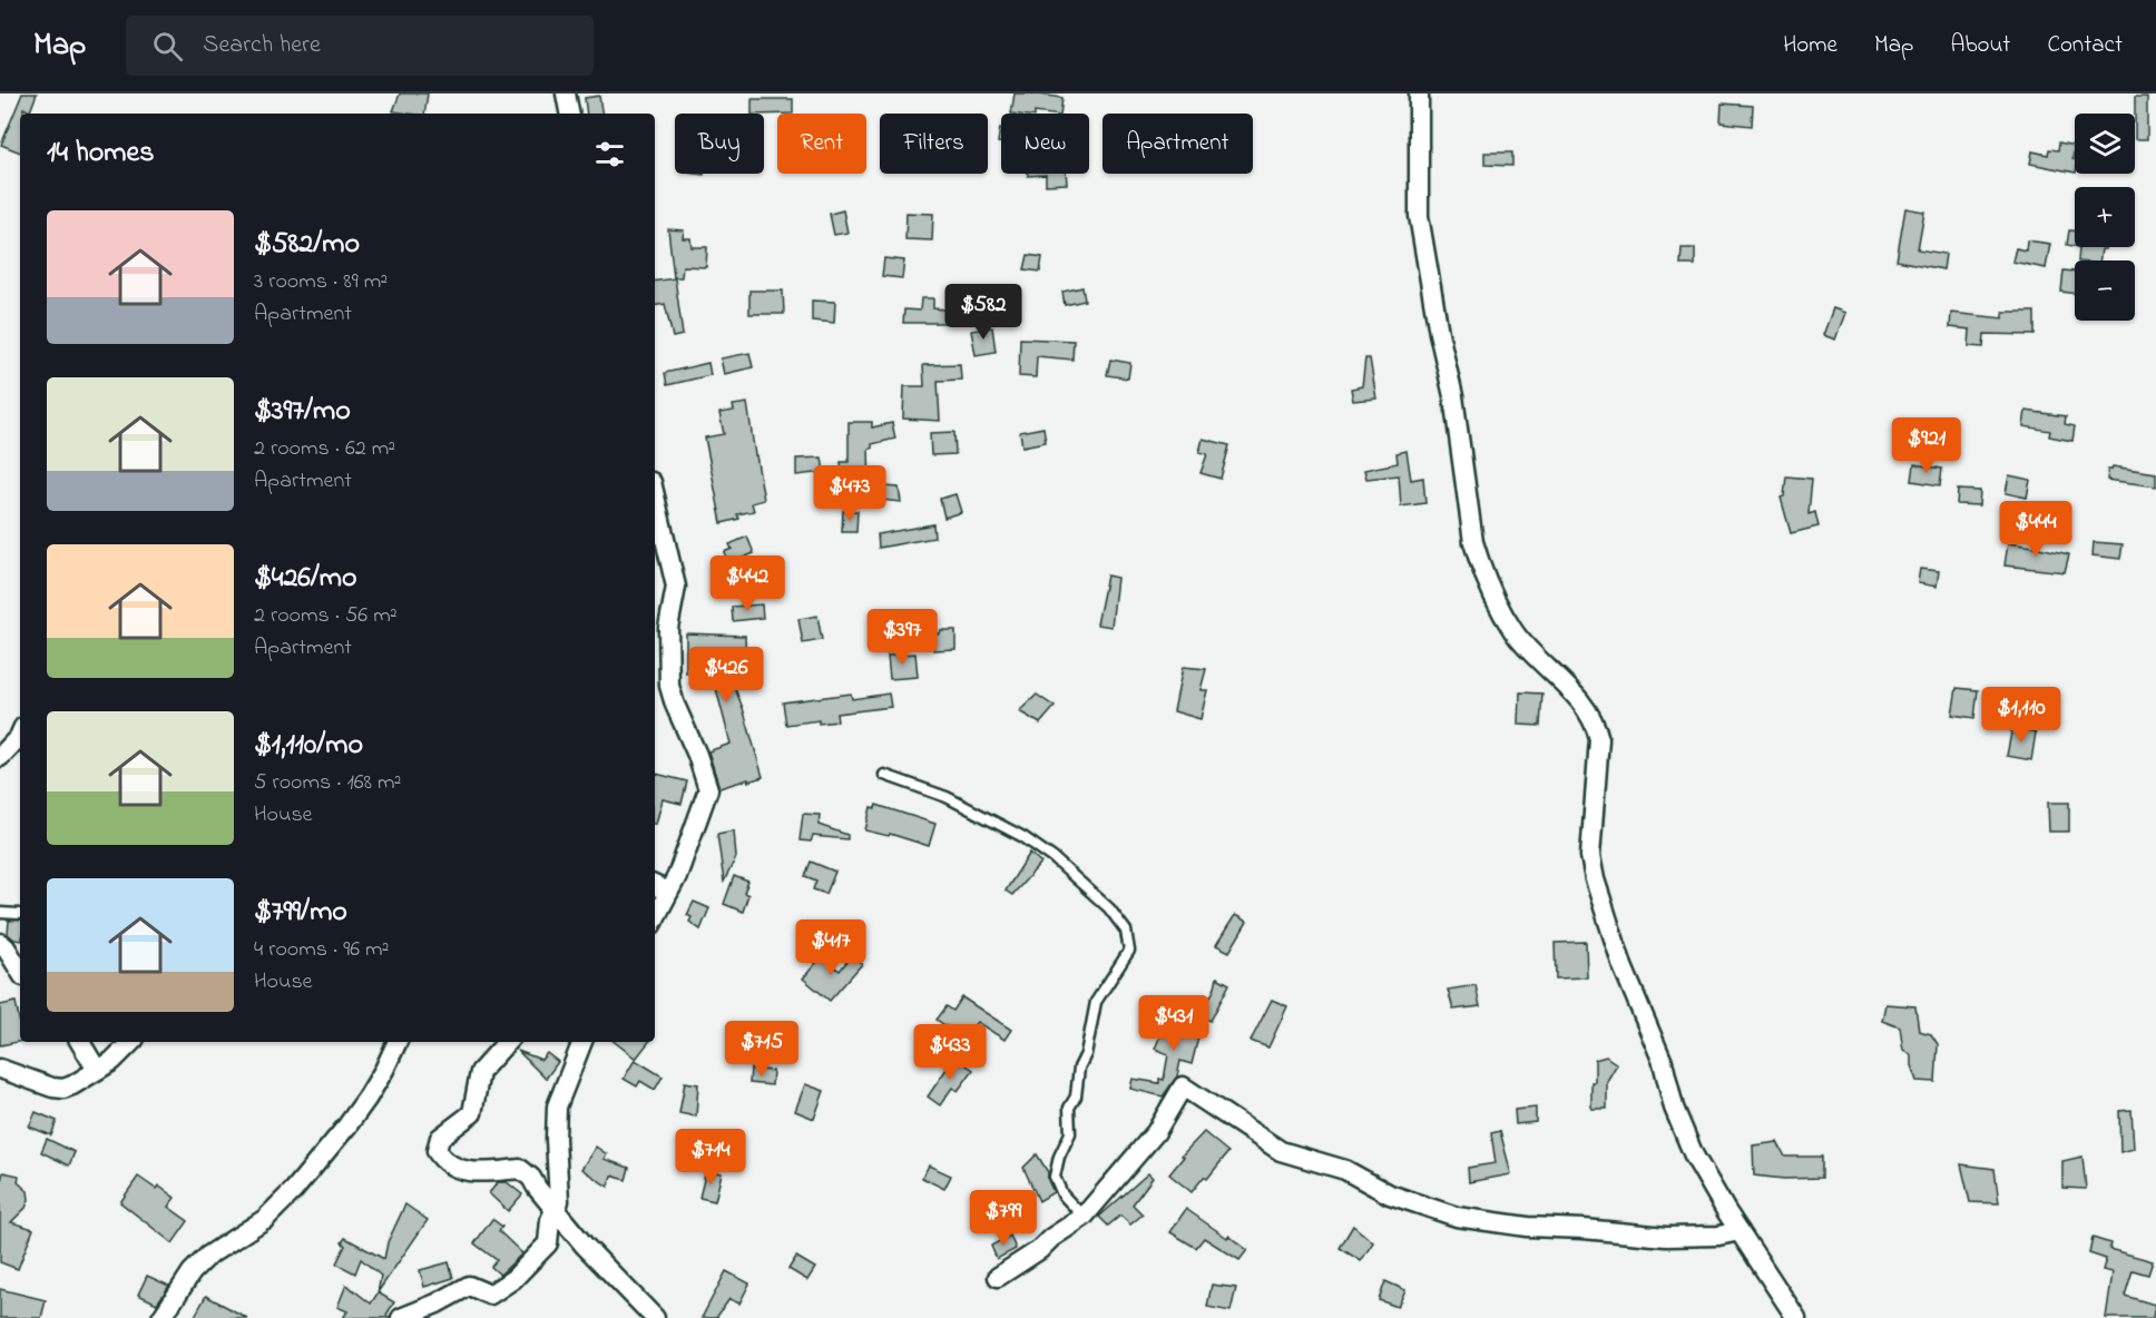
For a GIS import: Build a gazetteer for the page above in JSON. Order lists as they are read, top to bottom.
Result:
{
  "page": {
    "header": "Map",
    "search": "Search here",
    "nav": [
      "Home",
      "Map",
      "About",
      "Contact"
    ],
    "map_buttons": ["+", "−"],
    "chip": [
      "Buy",
      "Rent",
      "Filters",
      "New",
      "Apartment"
    ],
    "heading": "14 homes",
    "list": [
      {
        "name": "$582/mo",
        "note": "3 rooms · 89 m² · Apartment"
      },
      {
        "name": "$397/mo",
        "note": "2 rooms · 62 m² · Apartment"
      },
      {
        "name": "$426/mo",
        "note": "2 rooms · 56 m² · Apartment"
      },
      {
        "name": "$1,110/mo",
        "note": "5 rooms · 168 m² · House"
      },
      {
        "name": "$799/mo",
        "note": "4 rooms · 96 m² · House"
      }
    ],
    "price": [
      "$582",
      "$921",
      "$473",
      "$444",
      "$442",
      "$397",
      "$426",
      "$1,110",
      "$417",
      "$431",
      "$715",
      "$433",
      "$714",
      "$799"
    ]
  }
}
